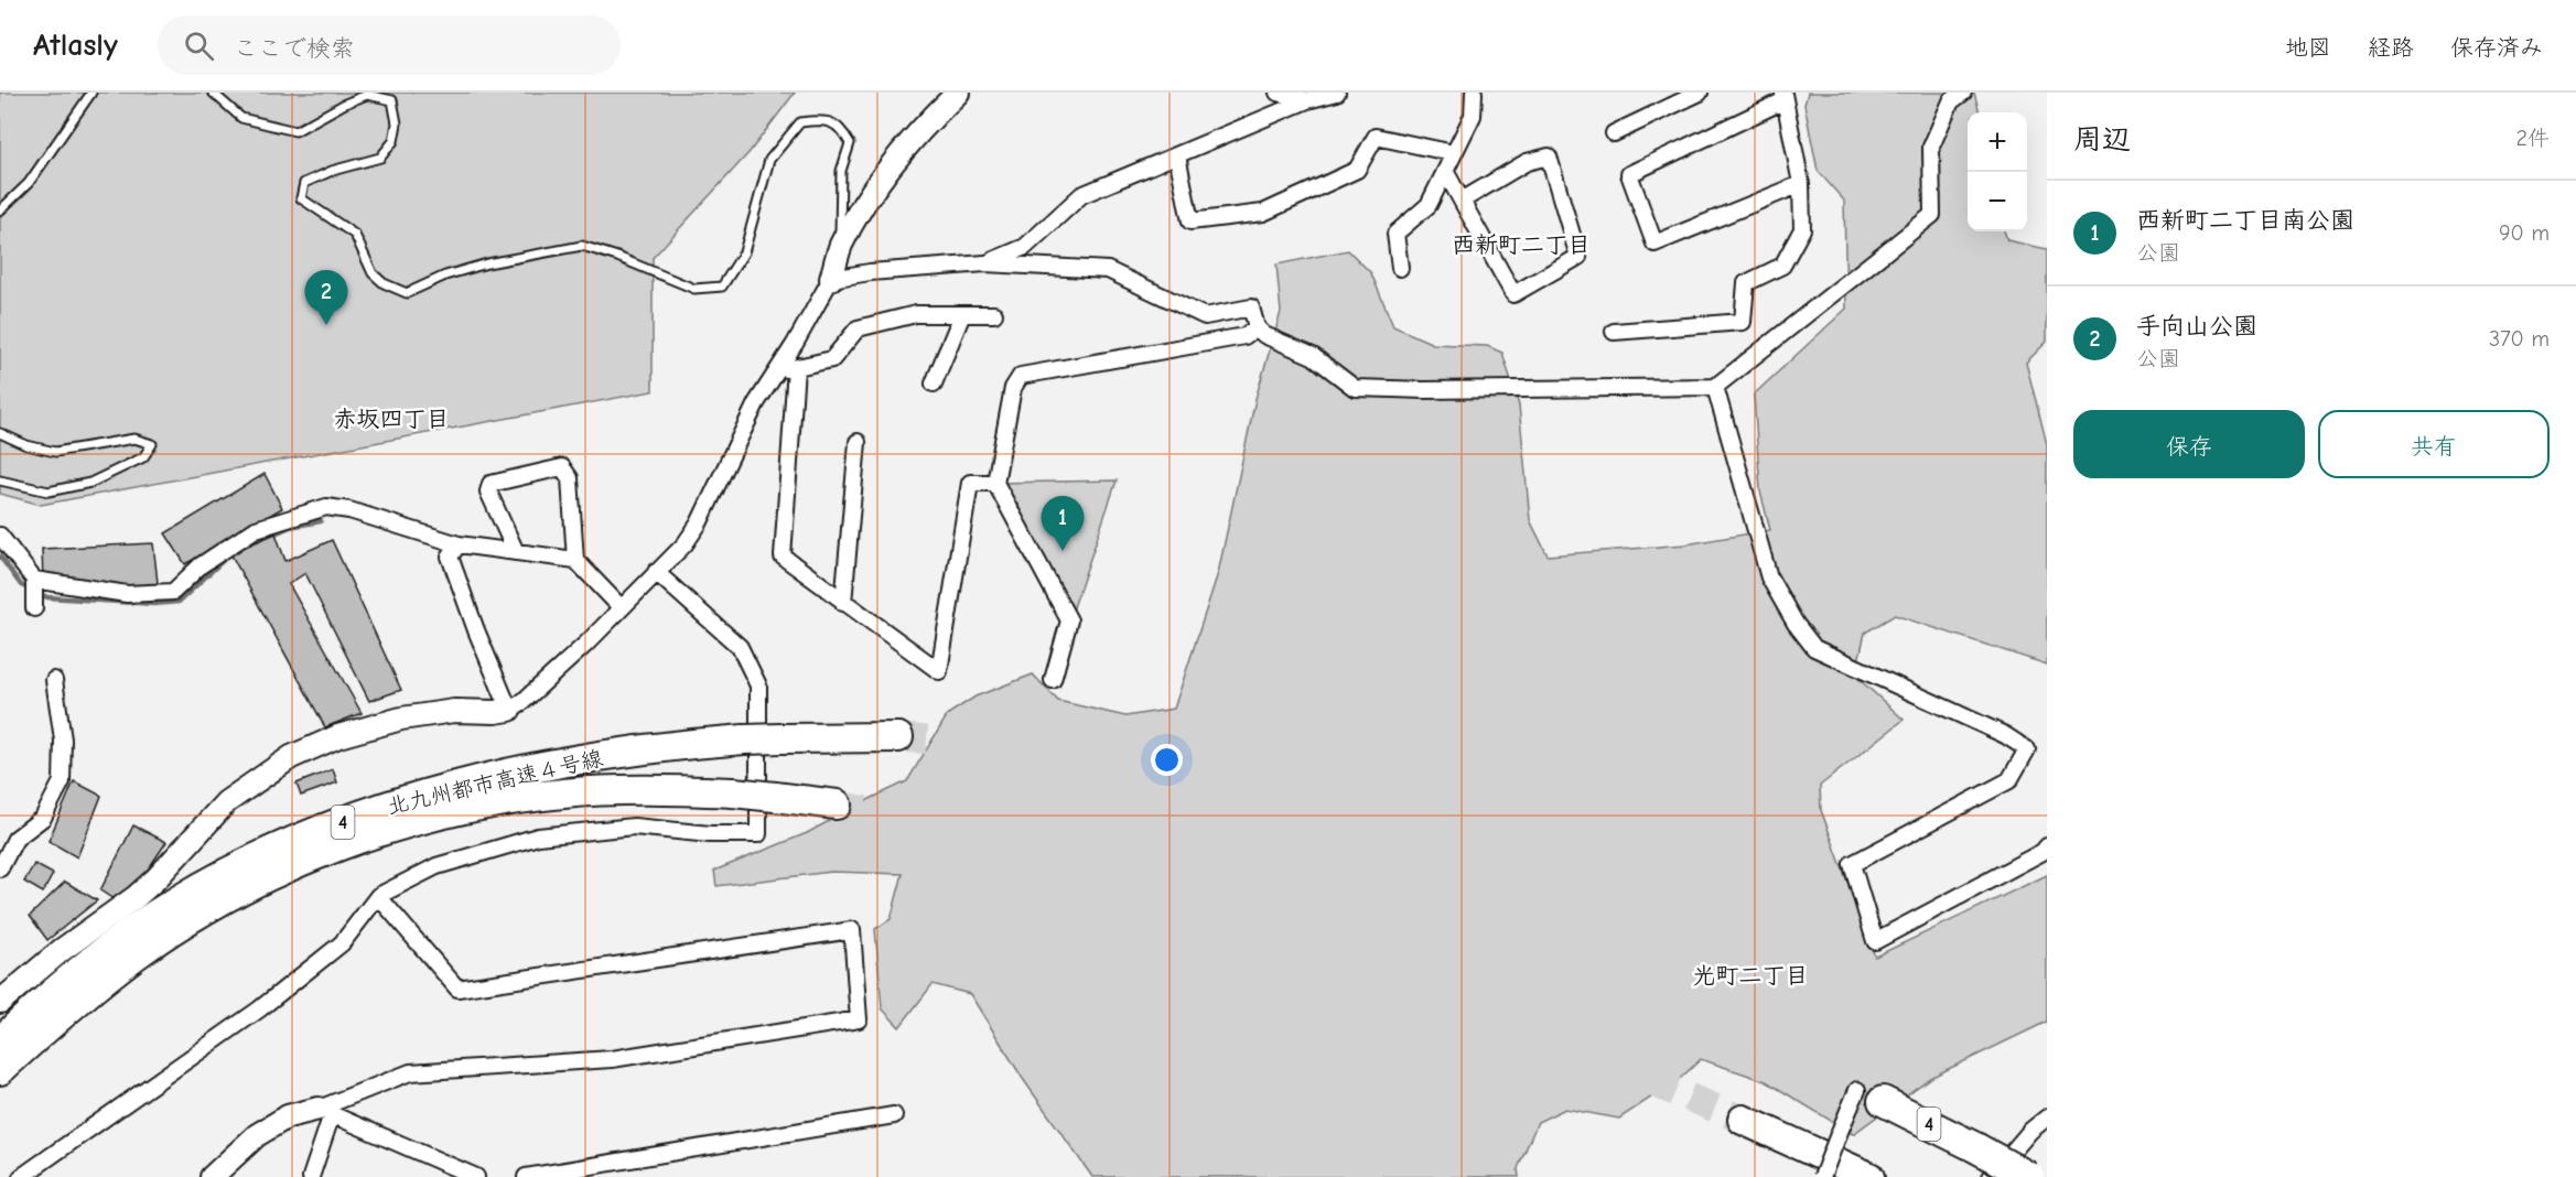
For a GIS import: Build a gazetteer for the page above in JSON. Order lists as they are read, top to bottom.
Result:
{
  "streets": {
    "highway": ["北九州都市高速４号線", "4"]
  },
  "districts": ["西新町二丁目", "赤坂四丁目", "光町二丁目"],
  "page": {
    "header": "Atlasly",
    "search": "ここで検索",
    "nav": ["地図", "経路", "保存済み"],
    "heading": ["周辺", "2件"],
    "map_buttons": ["+", "−"],
    "list": [
      {
        "mark": "1",
        "name": "西新町二丁目南公園",
        "note": "公園",
        "value": "90 m"
      },
      {
        "mark": "2",
        "name": "手向山公園",
        "note": "公園",
        "value": "370 m"
      }
    ],
    "pins": ["2", "1"],
    "buttons": ["保存", "共有"]
  }
}
